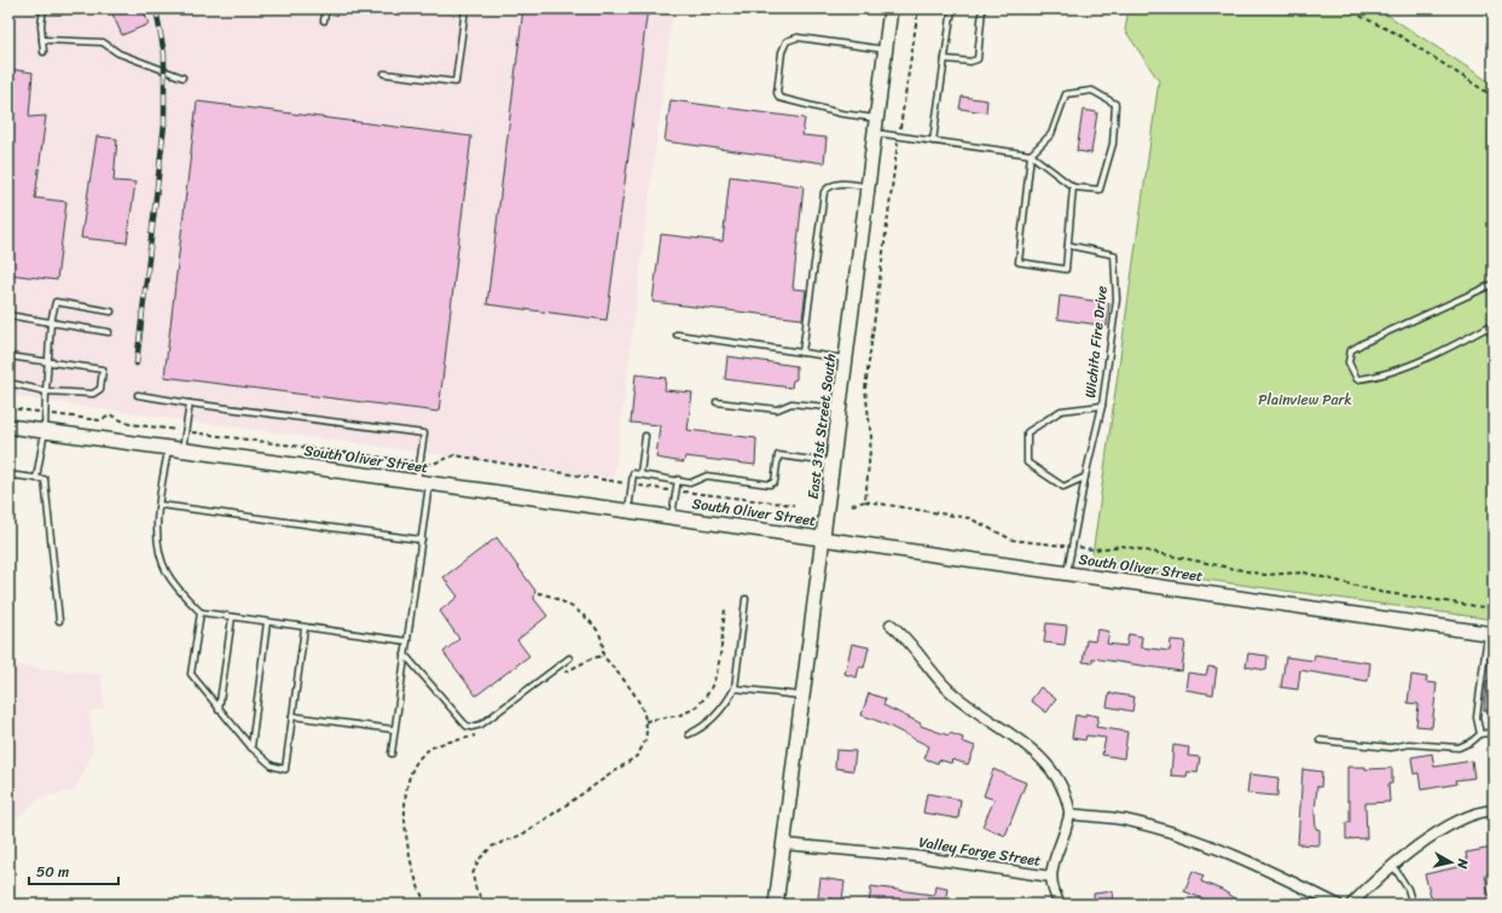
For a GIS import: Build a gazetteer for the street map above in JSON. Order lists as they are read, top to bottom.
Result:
{
  "streets": {
    "main road": ["East 31st Street South", "South Oliver Street"],
    "street": ["Valley Forge Street"],
    "lane": ["Wichita Fire Drive"]
  },
  "crossings": [
    ["East 31st Street South", "South Oliver Street"],
    ["East 31st Street South", "Valley Forge Street"]
  ],
  "parks": ["Plainview Park"],
  "scale_bar": "50 m",
  "north": "right"
}
